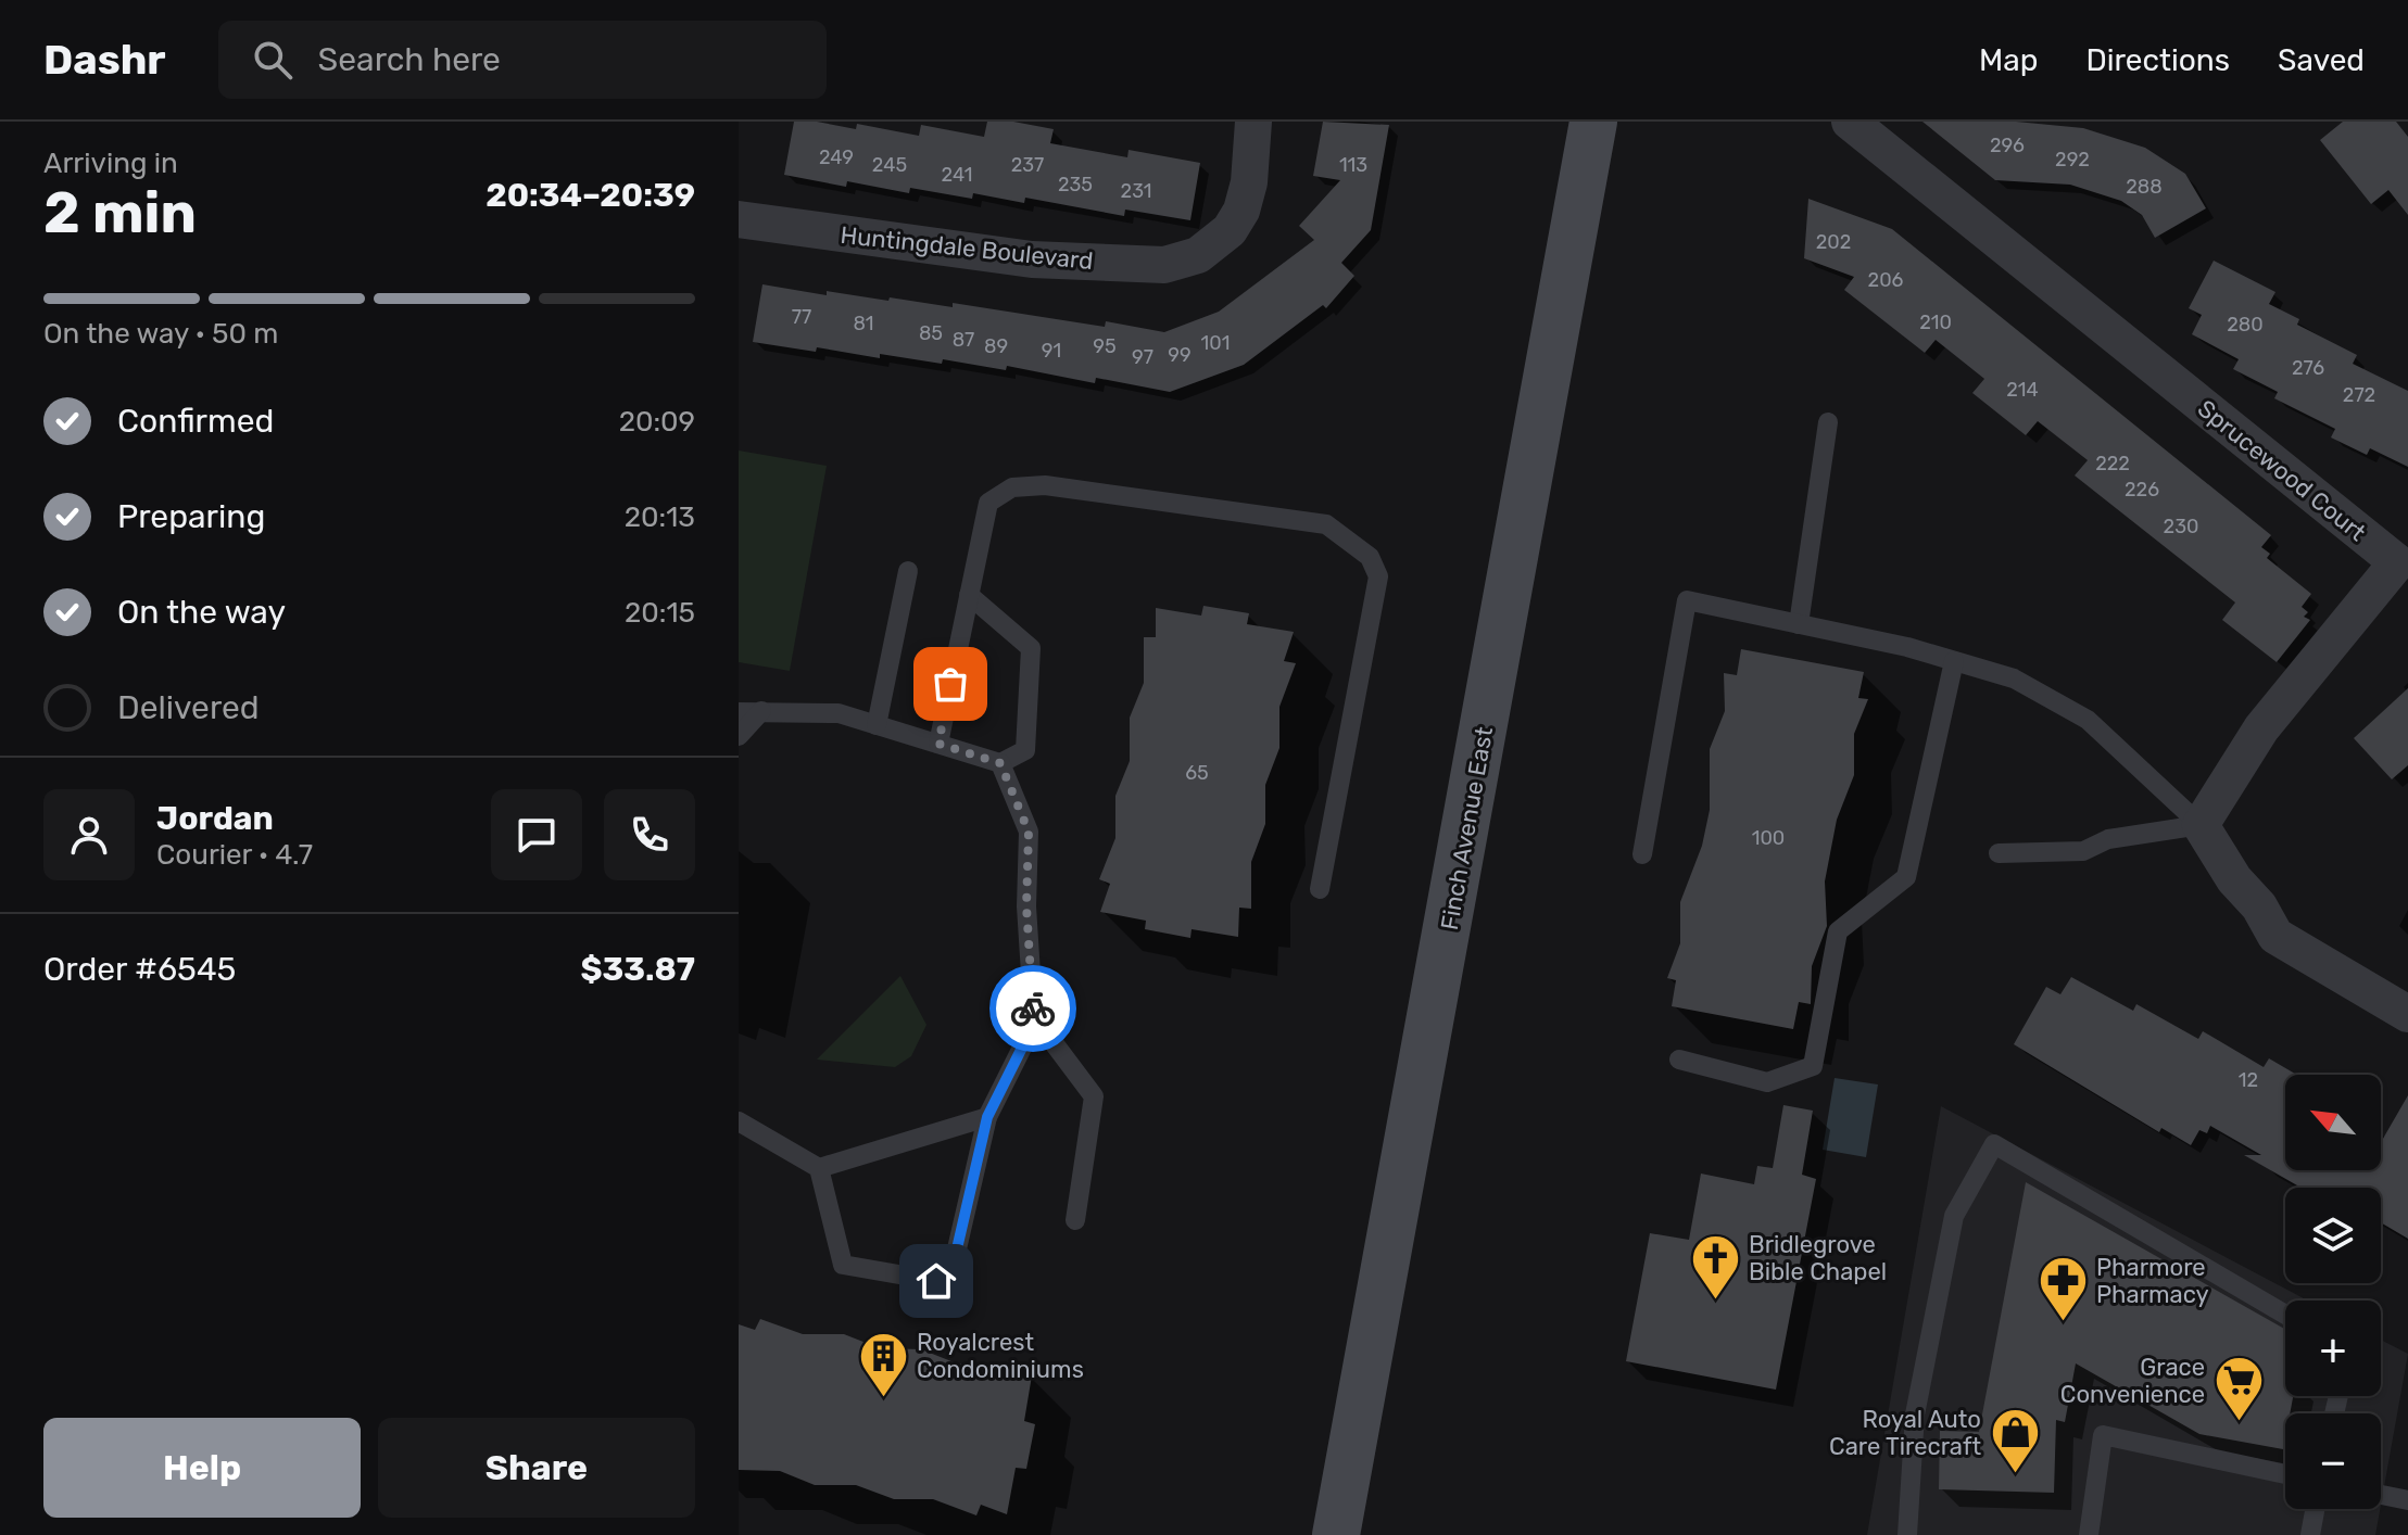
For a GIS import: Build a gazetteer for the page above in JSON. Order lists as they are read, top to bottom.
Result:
{
  "streets": {
    "main road": ["Finch Avenue East"],
    "street": ["Huntingdale Boulevard", "Sprucewood Court"]
  },
  "places": {
    "church": ["Bridlegrove Bible Chapel"],
    "pharmacy": ["Pharmore Pharmacy"],
    "building": ["Royalcrest Condominiums"],
    "supermarket": ["Grace Convenience"],
    "shop": ["Royal Auto Care Tirecraft"]
  },
  "house_numbers": [
    "296",
    "249",
    "292",
    "245",
    "237",
    "113",
    "241",
    "235",
    "288",
    "231",
    "202",
    "206",
    "77",
    "210",
    "81",
    "280",
    "85",
    "87",
    "101",
    "89",
    "95",
    "91",
    "99",
    "97",
    "276",
    "214",
    "272",
    "222",
    "226",
    "230",
    "65",
    "100",
    "12"
  ],
  "north": "top left",
  "page": {
    "header": "Dashr",
    "search": "Search here",
    "nav": ["Map", "Directions", "Saved"],
    "heading": ["2 min", "Arriving in", "20:34–20:39"],
    "panel": [
      "Jordan",
      "Courier · 4.7",
      "Order #6545",
      "$33.87"
    ],
    "bar": "On the way · 50 m",
    "list": [
      ["Confirmed", "20:09"],
      ["Preparing", "20:13"],
      ["On the way", "20:15"],
      "Delivered"
    ],
    "map_buttons": ["+", "−"],
    "buttons": ["Help", "Share"]
  }
}
